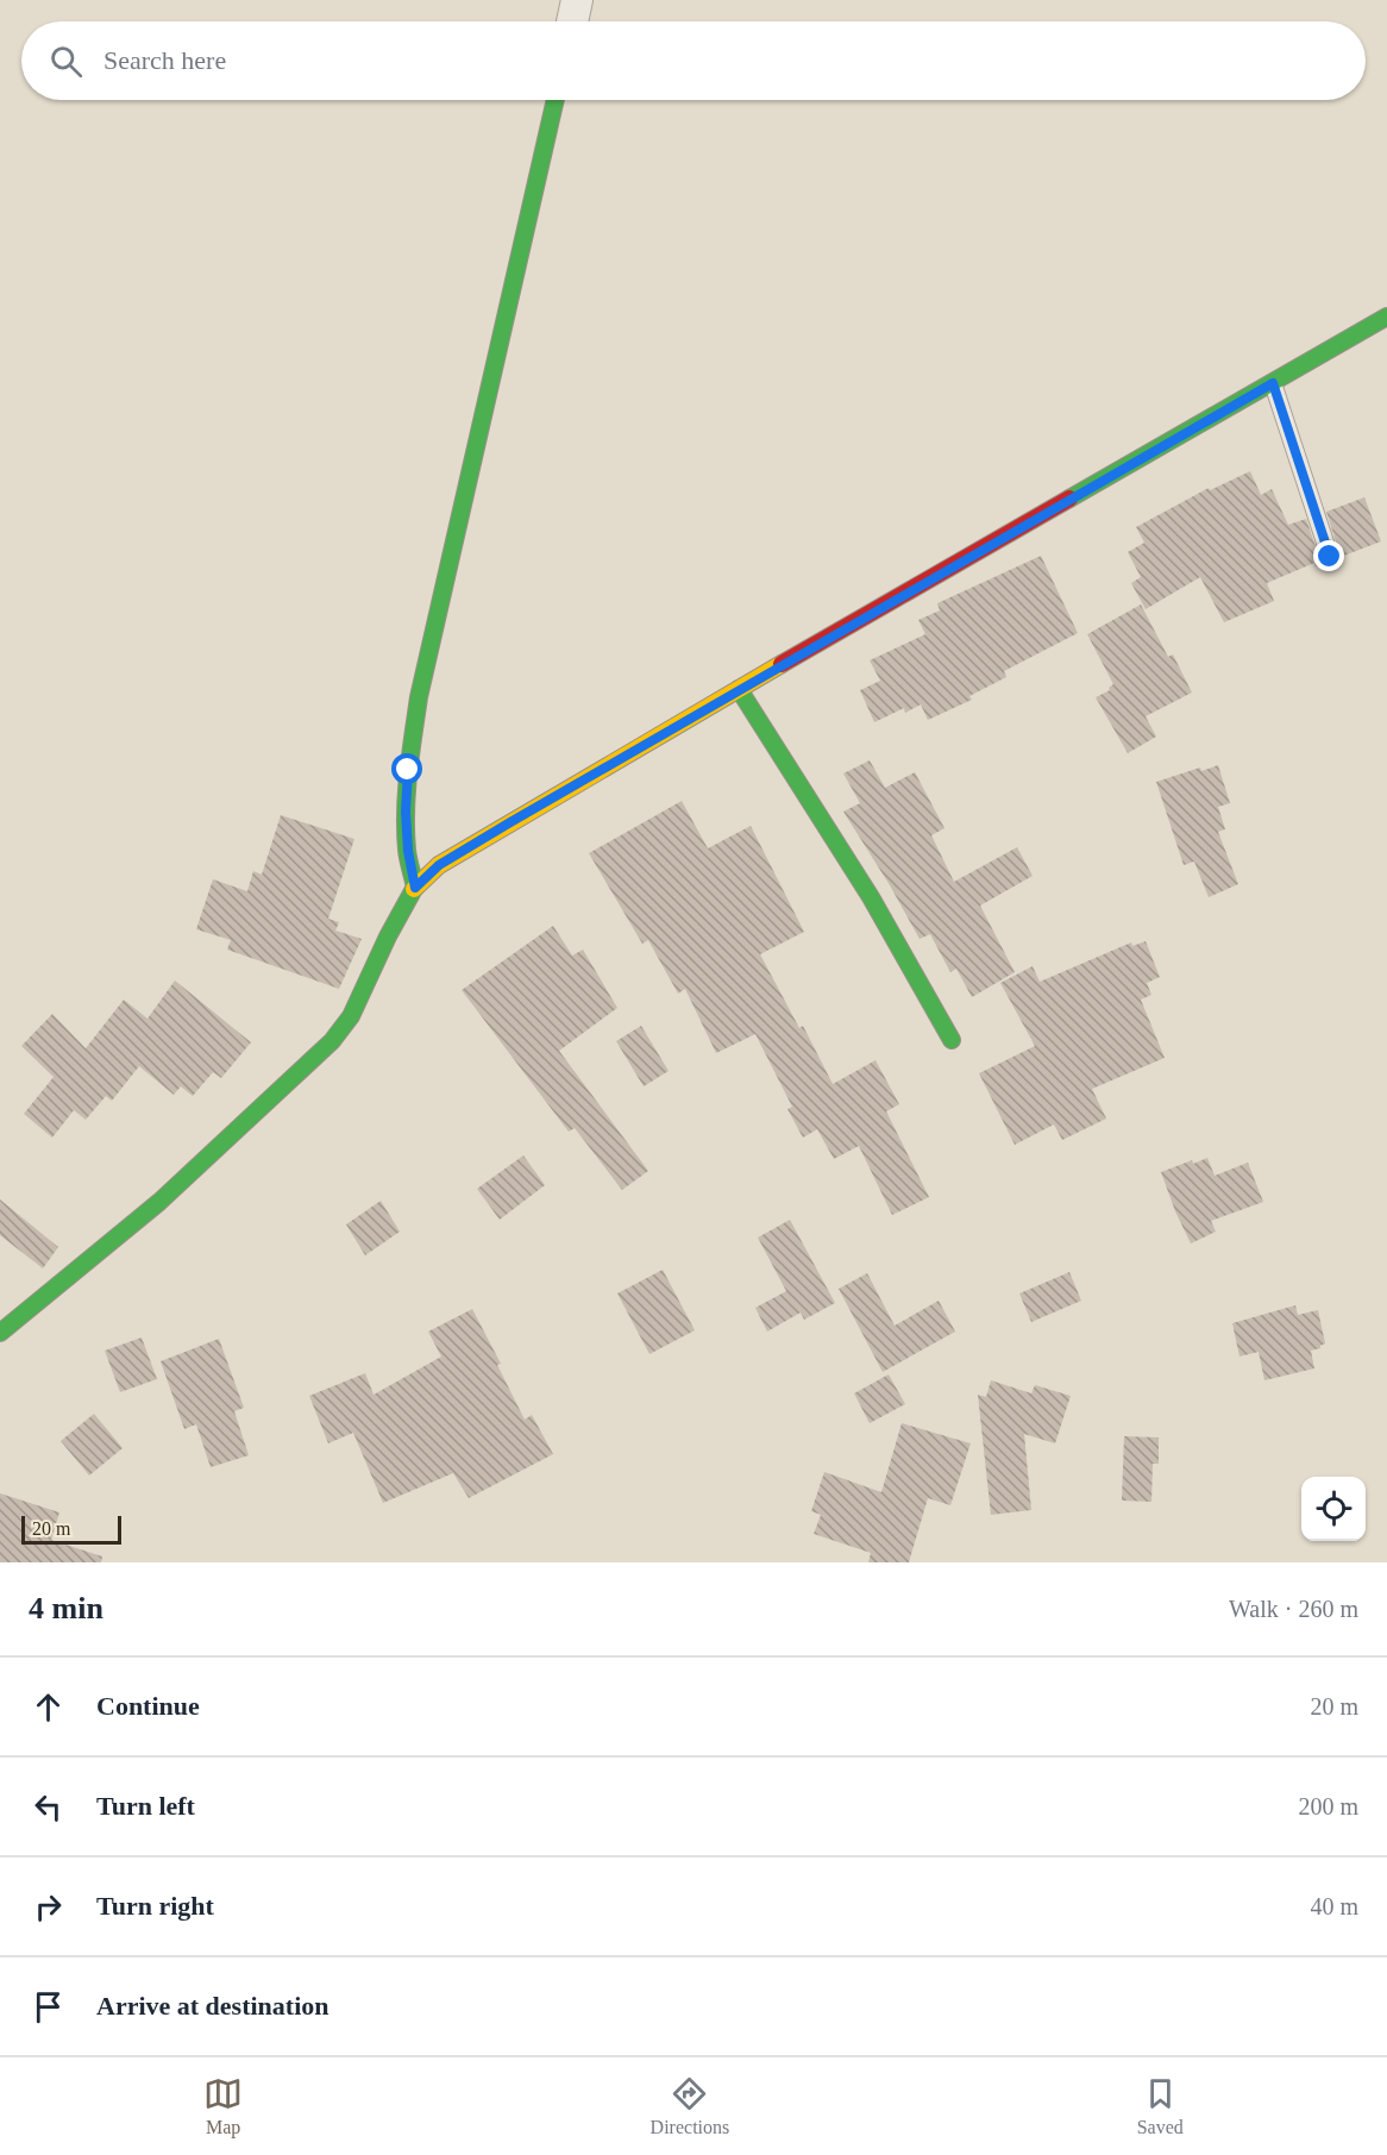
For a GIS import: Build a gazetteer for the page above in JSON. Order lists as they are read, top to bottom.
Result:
{
  "scale_bar": "20 m",
  "page": {
    "search": "Search here",
    "scale": "20 m",
    "heading": ["4 min", "Walk · 260 m"],
    "list": [
      ["Continue", "20 m"],
      ["Turn left", "200 m"],
      ["Turn right", "40 m"],
      "Arrive at destination"
    ],
    "nav": ["Map", "Directions", "Saved"]
  }
}
